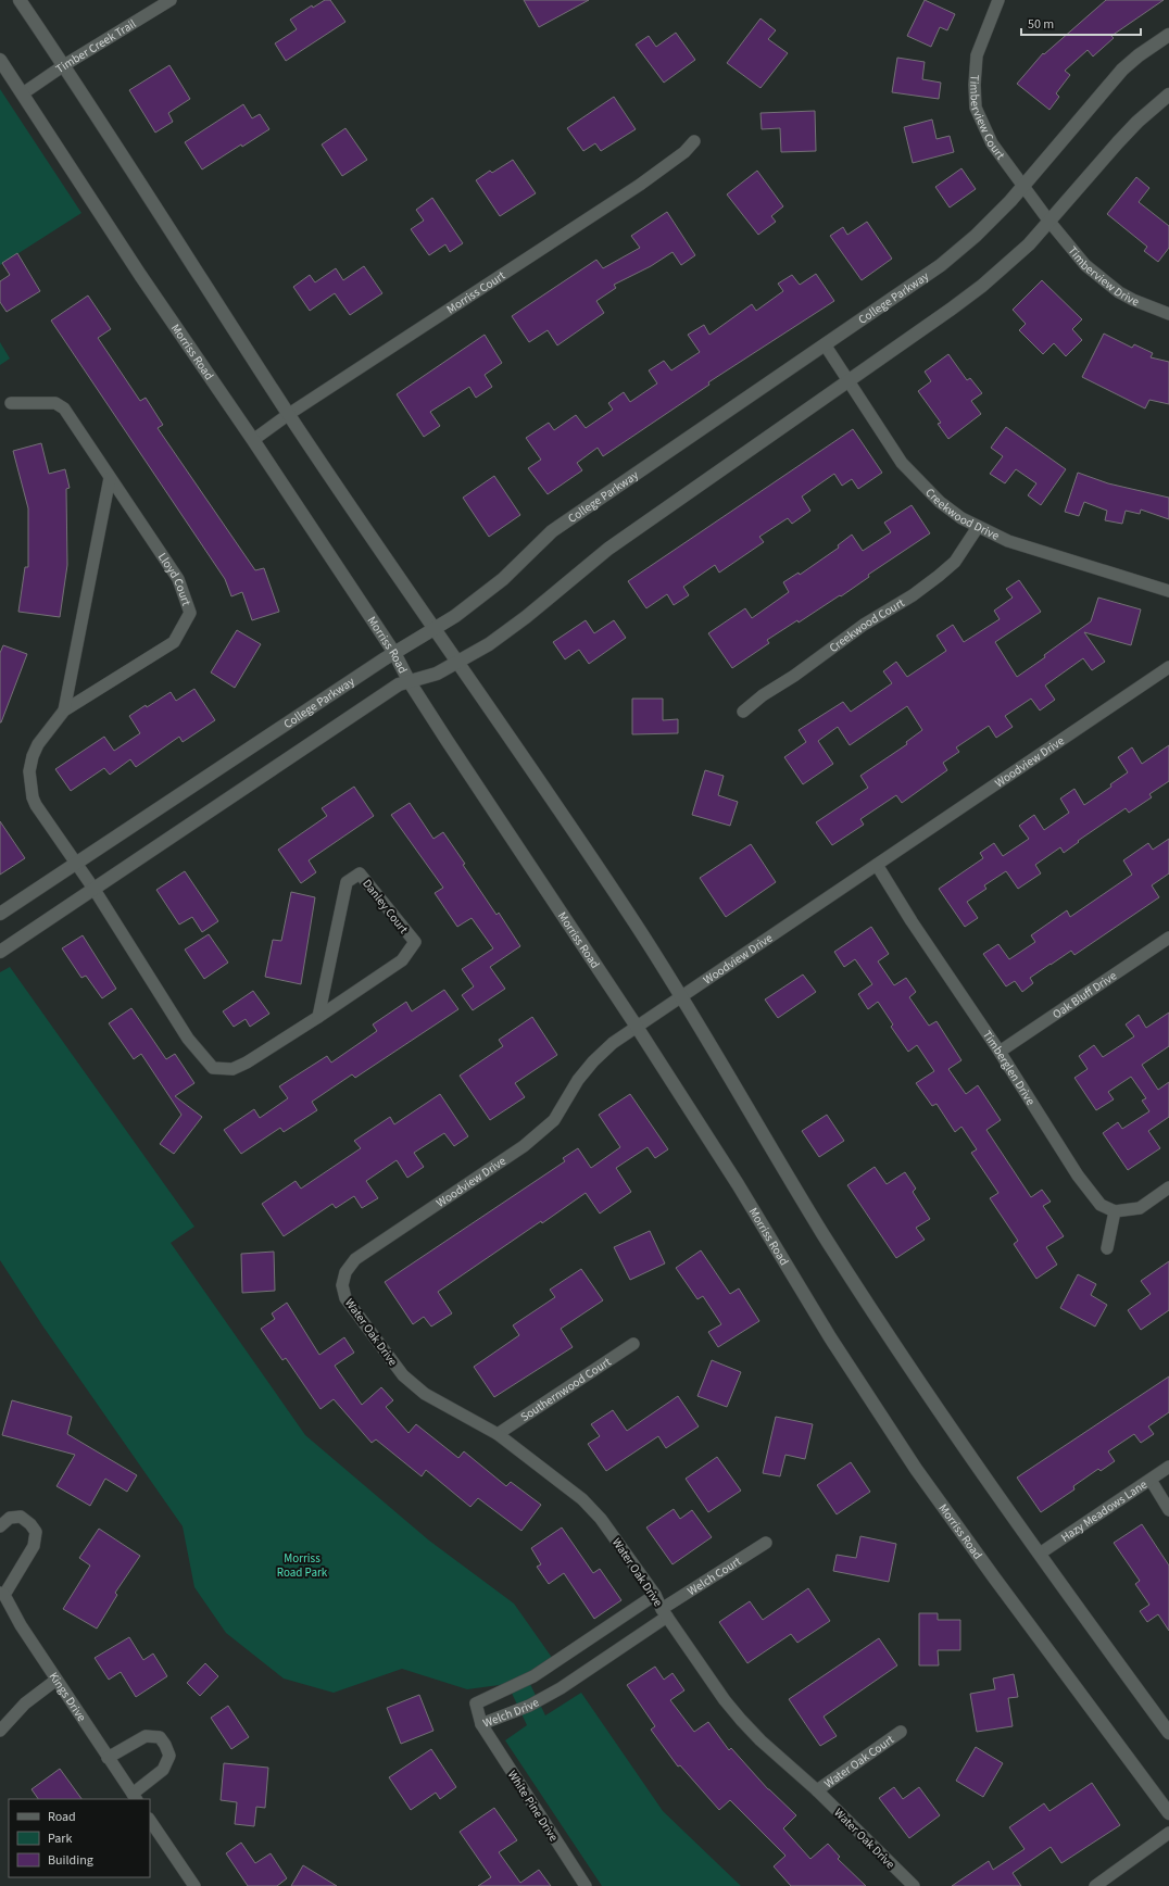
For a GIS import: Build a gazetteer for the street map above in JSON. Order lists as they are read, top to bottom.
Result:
{
  "streets": {
    "main road": ["College Parkway", "Morriss Road"],
    "street": [
      "Timber Creek Trail",
      "Timberview Court",
      "Timberview Drive",
      "Morriss Court",
      "Creekwood Drive",
      "Lloyd Court",
      "Creekwood Court",
      "Woodview Drive",
      "Danley Court",
      "Oak Bluff Drive",
      "Timberglen Drive",
      "Water Oak Drive",
      "Southernwood Court",
      "Hazy Meadows Lane",
      "Welch Court",
      "Kings Drive",
      "Welch Drive",
      "Water Oak Court",
      "White Pine Drive"
    ]
  },
  "crossings": [
    ["Timber Creek Trail", "Morriss Road"],
    ["Timberview Court", "Timberview Drive"],
    ["Timberview Court", "College Parkway"],
    ["Morriss Court", "Morriss Road"],
    ["College Parkway", "Morriss Road"],
    ["College Parkway", "Creekwood Drive"],
    ["College Parkway", "Lloyd Court"],
    ["Morriss Road", "Woodview Drive"],
    ["Creekwood Drive", "Creekwood Court"],
    ["Lloyd Court", "Danley Court"],
    ["Woodview Drive", "Timberglen Drive"],
    ["Woodview Drive", "Water Oak Drive"],
    ["Oak Bluff Drive", "Timberglen Drive"],
    ["Water Oak Drive", "Southernwood Court"],
    ["Water Oak Drive", "Welch Court"],
    ["Water Oak Drive", "Welch Drive"],
    ["Water Oak Drive", "Water Oak Court"],
    ["Welch Court", "Welch Drive"],
    ["Welch Drive", "White Pine Drive"]
  ],
  "parks": ["Morriss Road Park"],
  "legend": ["Road", "Park", "Building"],
  "scale_bar": "50 m"
}
